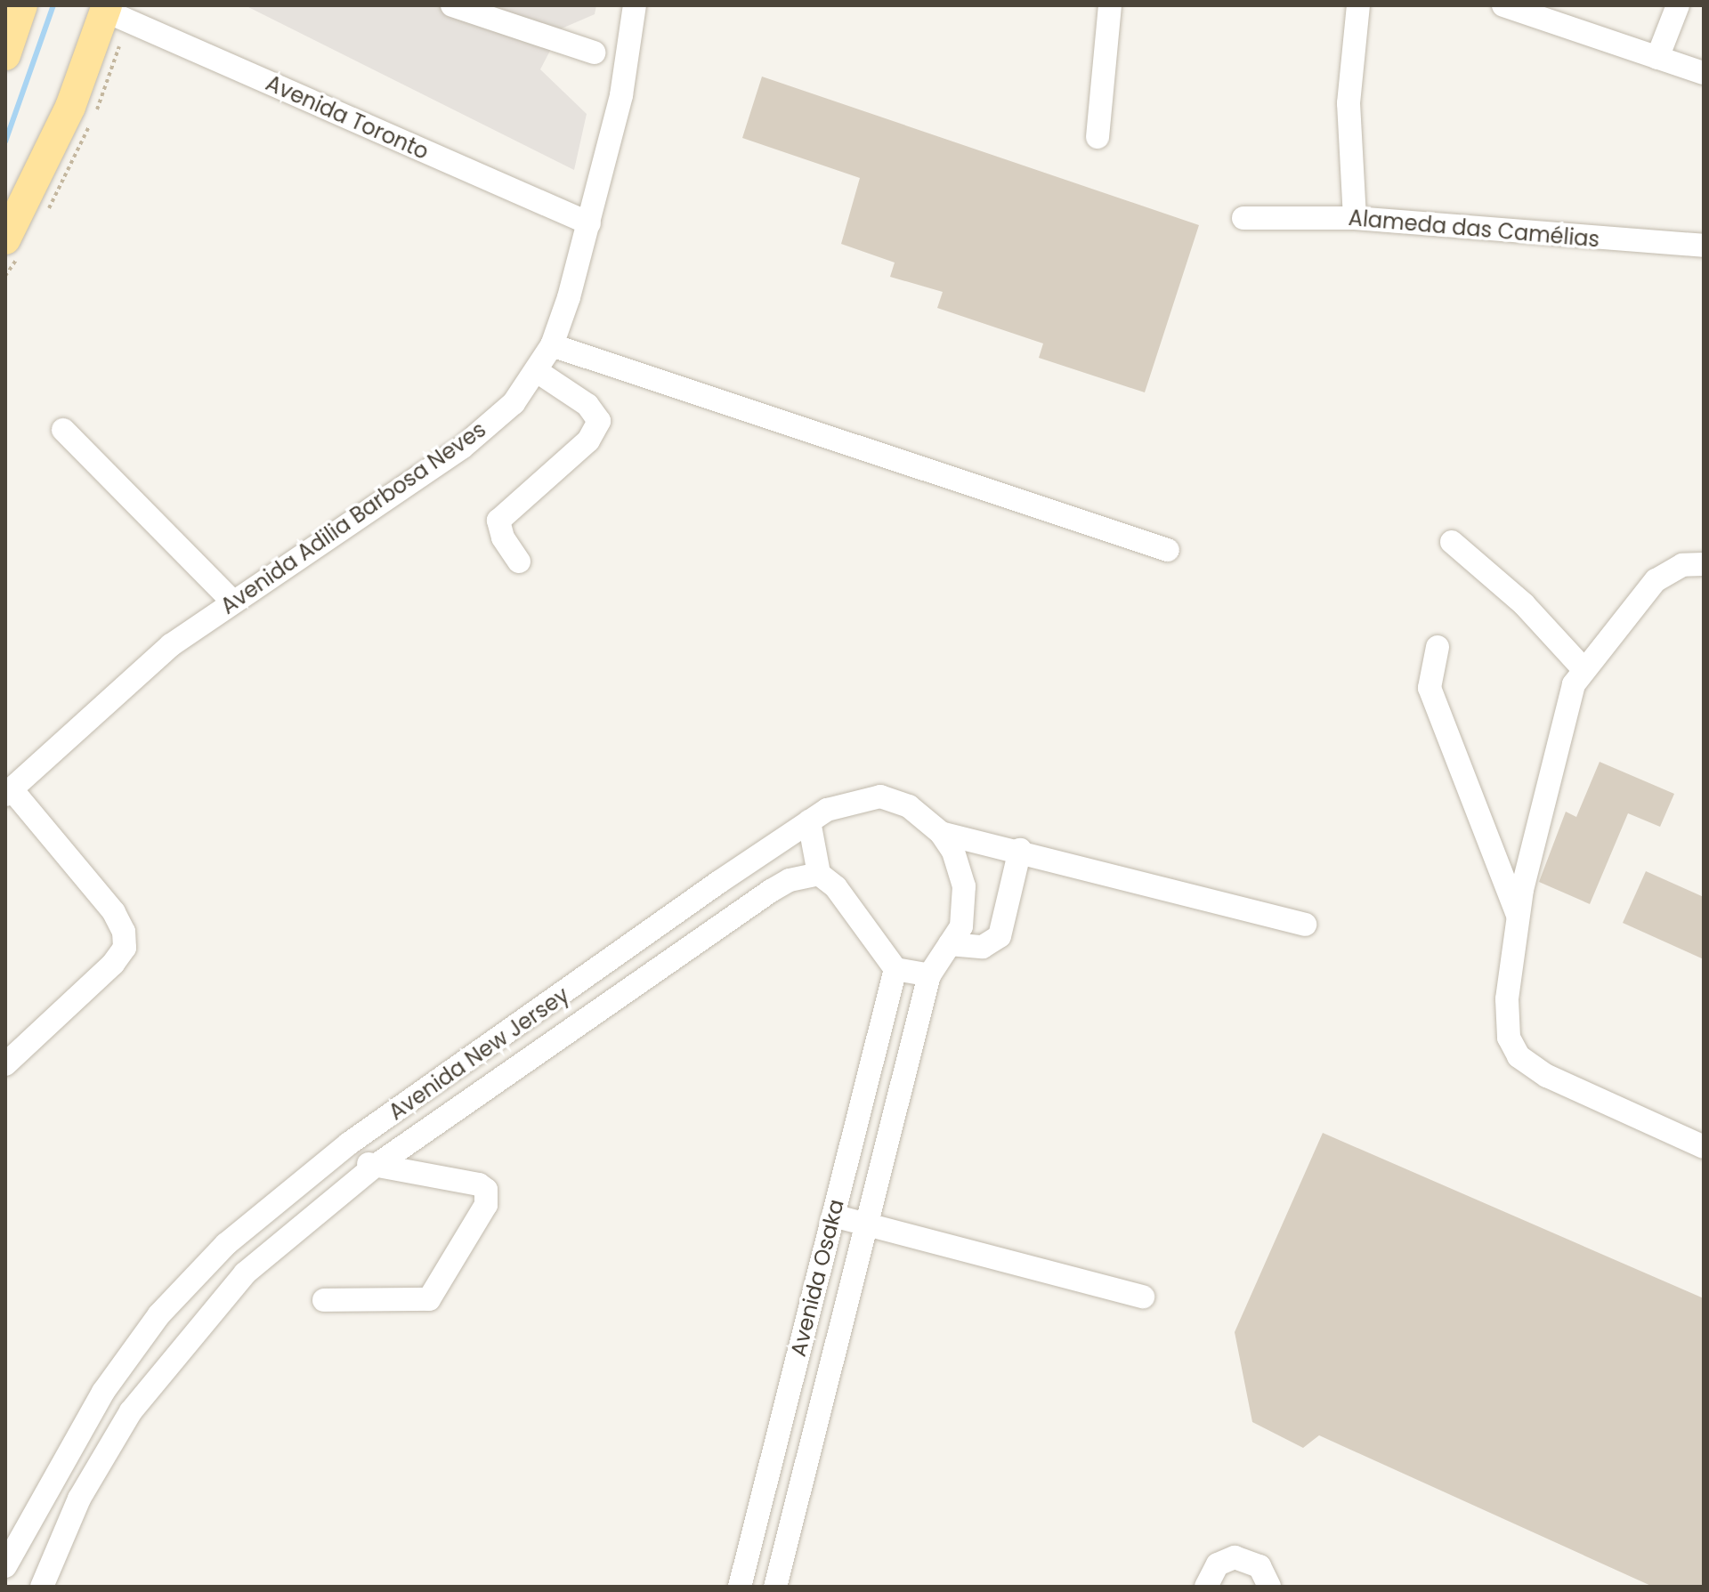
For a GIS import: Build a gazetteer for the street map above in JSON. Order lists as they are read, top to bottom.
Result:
{
  "streets": {
    "street": [
      "Avenida Toronto",
      "Alameda das Camélias",
      "Avenida Adilia Barbosa Neves",
      "Avenida New Jersey",
      "Avenida Osaka"
    ]
  },
  "crossings": [
    ["Avenida Toronto", "Avenida Adilia Barbosa Neves"],
    ["Avenida New Jersey", "Avenida Osaka"]
  ]
}
